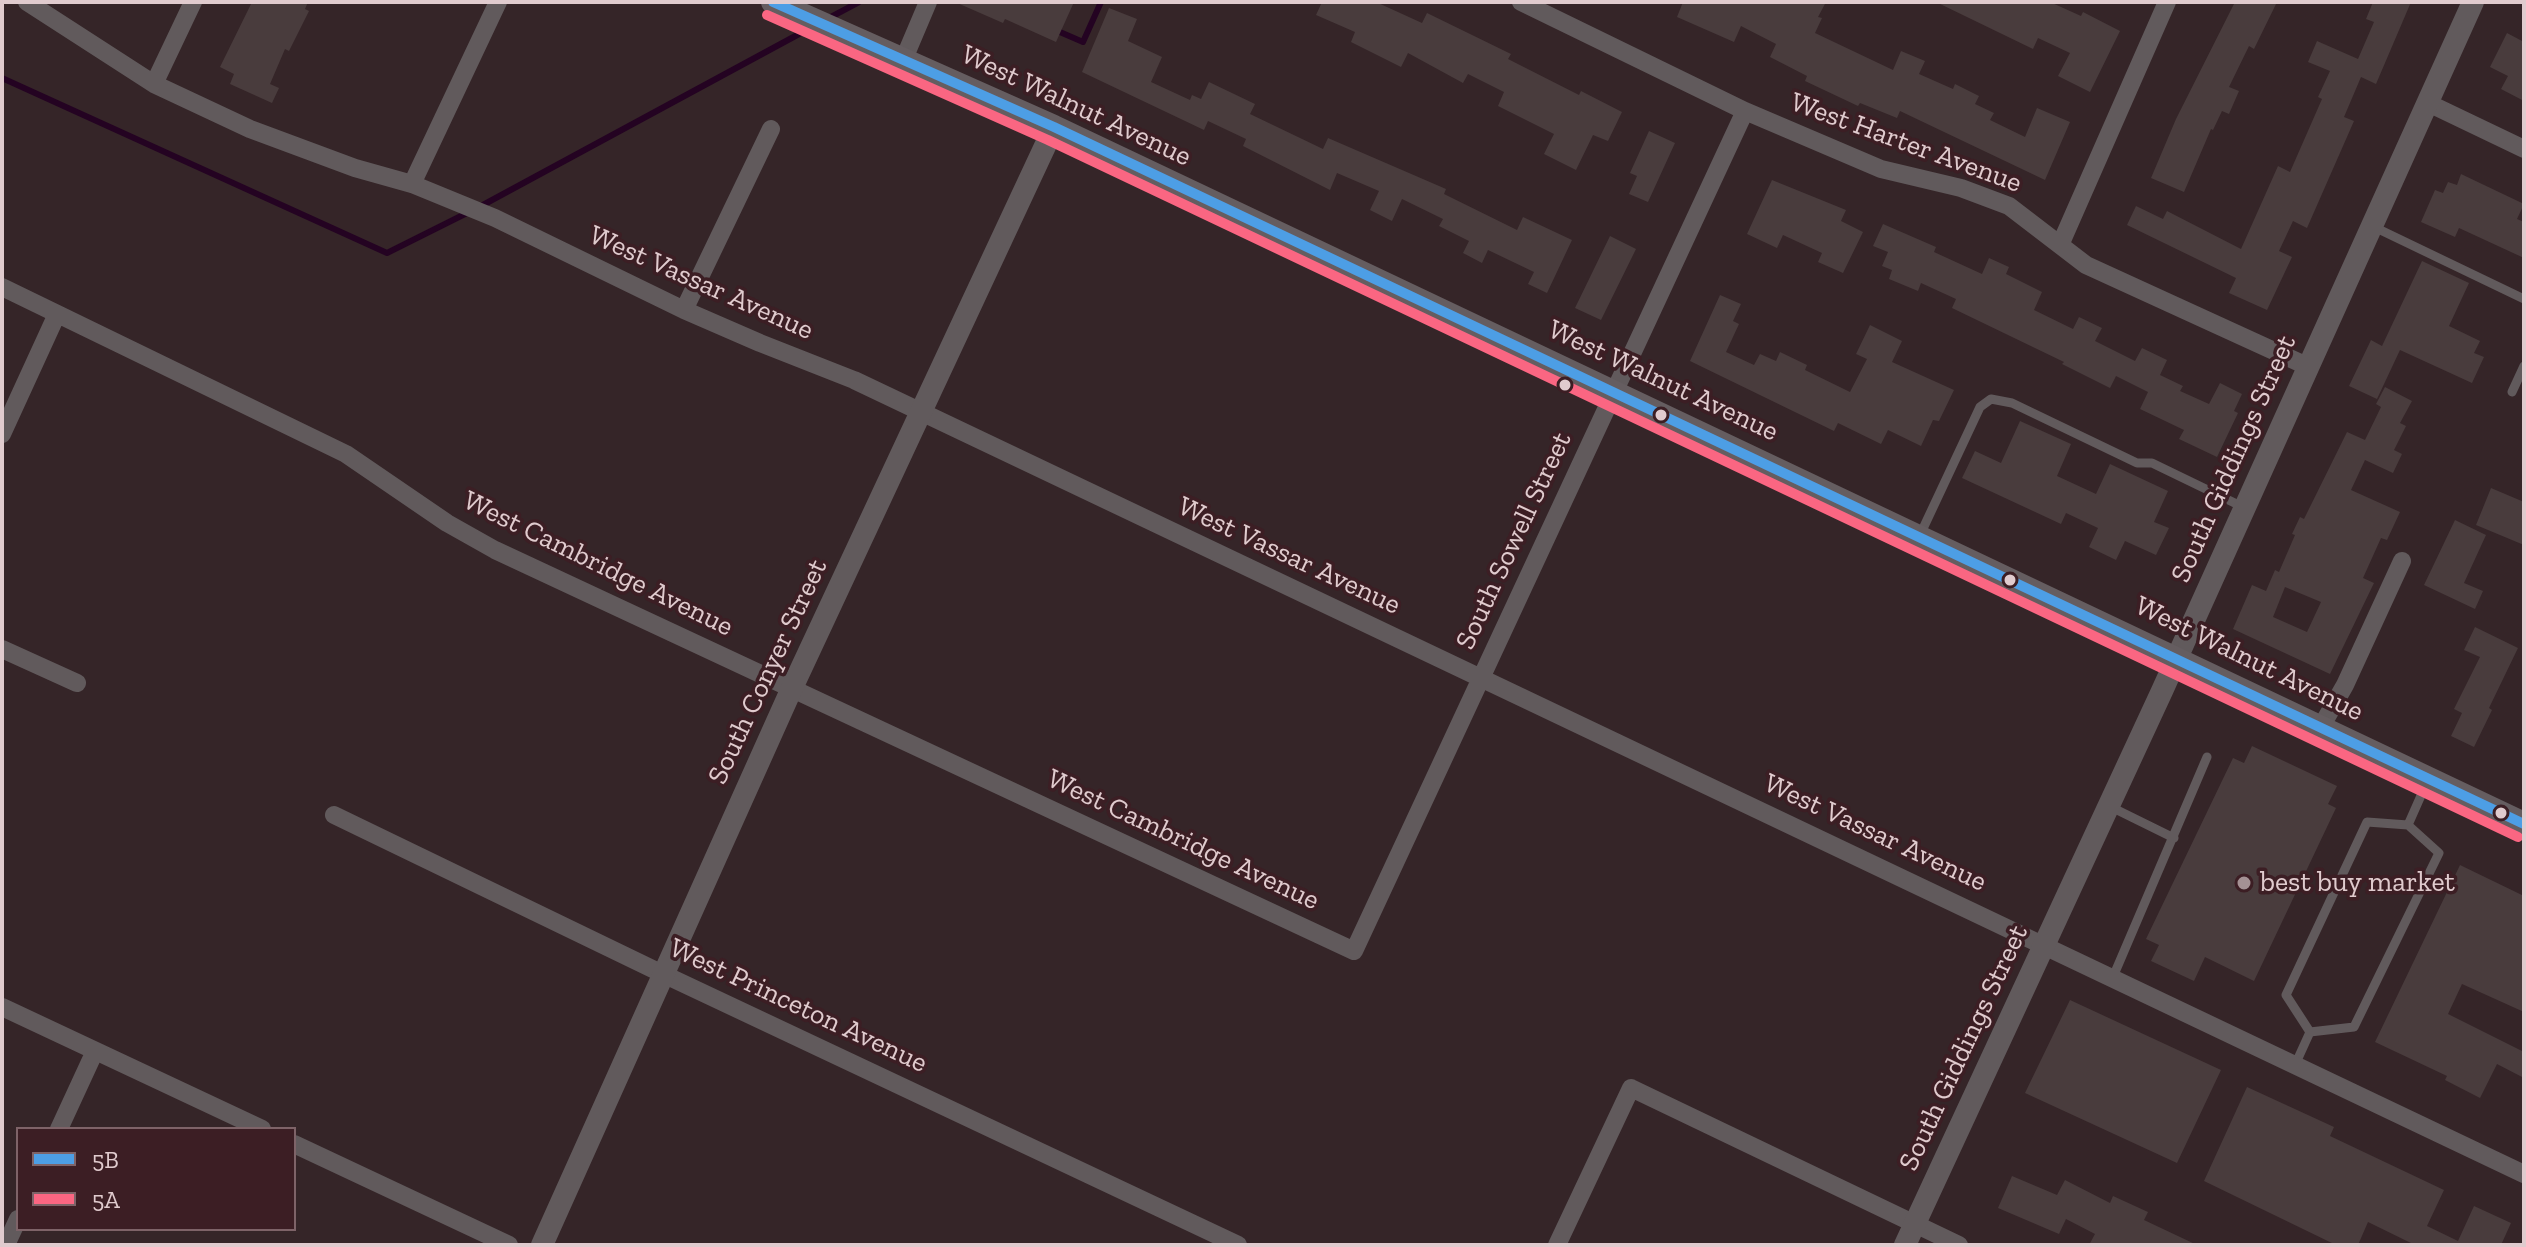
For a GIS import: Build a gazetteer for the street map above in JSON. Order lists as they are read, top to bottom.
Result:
{
  "streets": {
    "main road": ["West Walnut Avenue"],
    "street": [
      "West Harter Avenue",
      "West Vassar Avenue",
      "South Giddings Street",
      "South Sowell Street",
      "West Cambridge Avenue",
      "South Conyer Street",
      "West Princeton Avenue"
    ]
  },
  "crossings": [
    ["West Walnut Avenue", "South Giddings Street"],
    ["West Walnut Avenue", "South Sowell Street"],
    ["West Walnut Avenue", "South Conyer Street"],
    ["West Harter Avenue", "South Giddings Street"],
    ["West Harter Avenue", "South Sowell Street"],
    ["West Vassar Avenue", "South Giddings Street"],
    ["West Vassar Avenue", "South Sowell Street"],
    ["West Vassar Avenue", "South Conyer Street"],
    ["South Sowell Street", "West Cambridge Avenue"],
    ["West Cambridge Avenue", "South Conyer Street"],
    ["South Conyer Street", "West Princeton Avenue"]
  ],
  "places": ["best buy market"],
  "lines": ["transit line 5B", "transit line 5A"],
  "legend": ["5B", "5A"]
}
